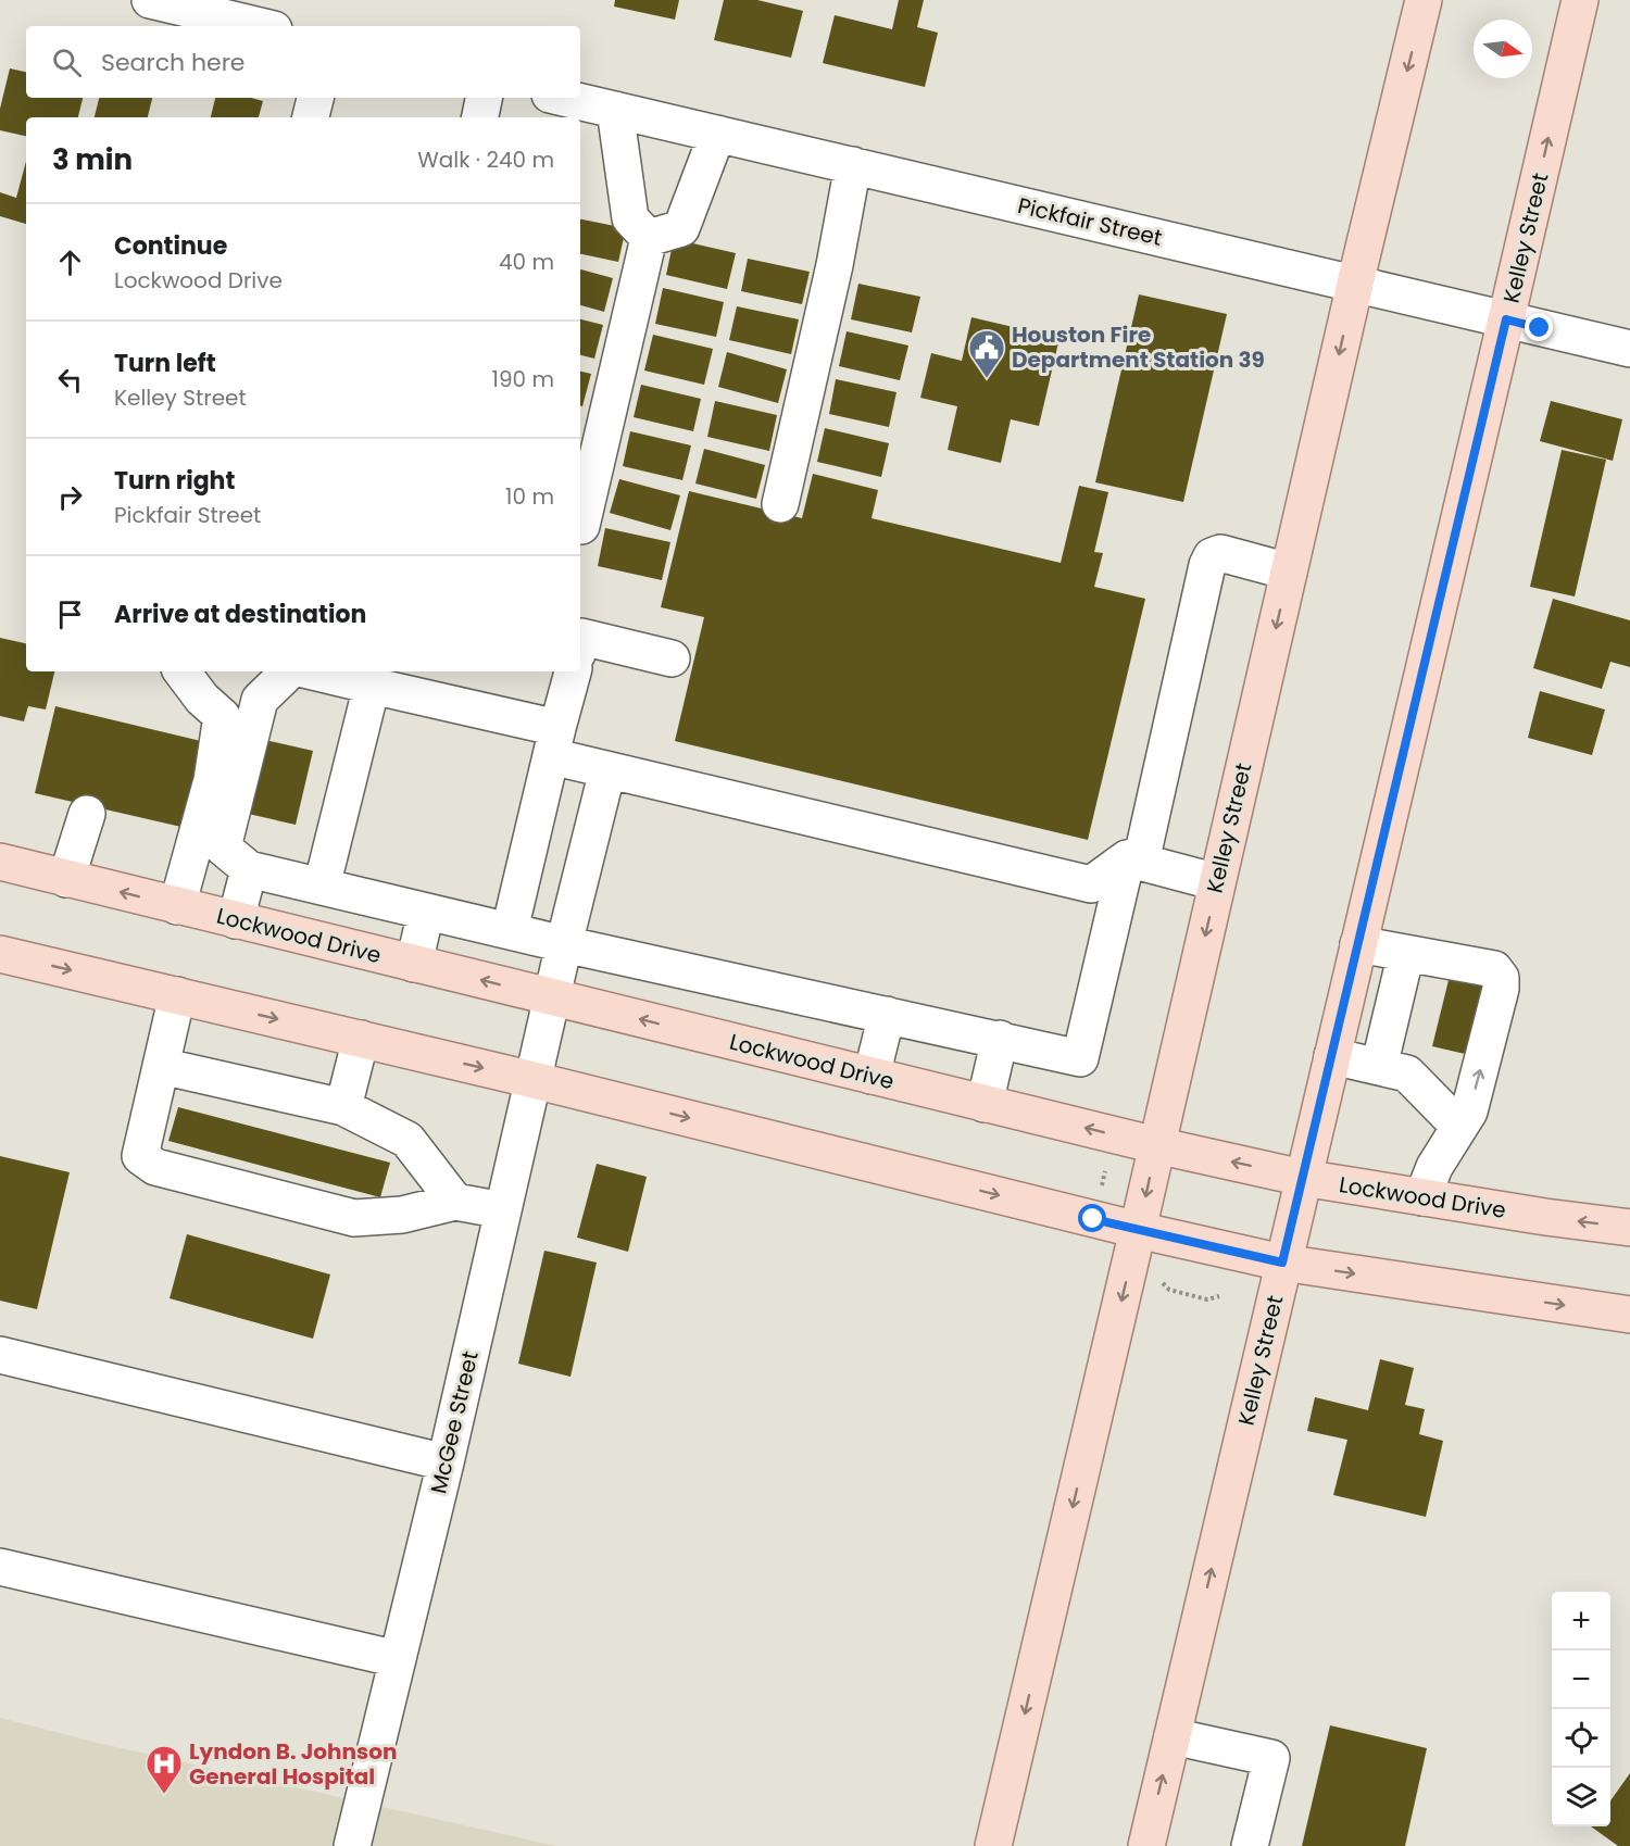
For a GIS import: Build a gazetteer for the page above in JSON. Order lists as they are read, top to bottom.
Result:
{
  "streets": {
    "main road": ["Kelley Street", "Lockwood Drive"],
    "street": ["Pickfair Street", "McGee Street"]
  },
  "crossings": [
    ["Pickfair Street", "Kelley Street"],
    ["Kelley Street", "Lockwood Drive"],
    ["Lockwood Drive", "McGee Street"]
  ],
  "places": {
    "public building": ["Houston Fire Department Station 39"],
    "hospital": ["Lyndon B. Johnson General Hospital"]
  },
  "north": "right",
  "page": {
    "search": "Search here",
    "heading": ["3 min", "Walk · 240 m"],
    "list": [
      ["Continue", "Lockwood Drive", "40 m"],
      ["Turn left", "Kelley Street", "190 m"],
      ["Turn right", "Pickfair Street", "10 m"],
      "Arrive at destination"
    ],
    "map_buttons": ["+", "−"]
  }
}
